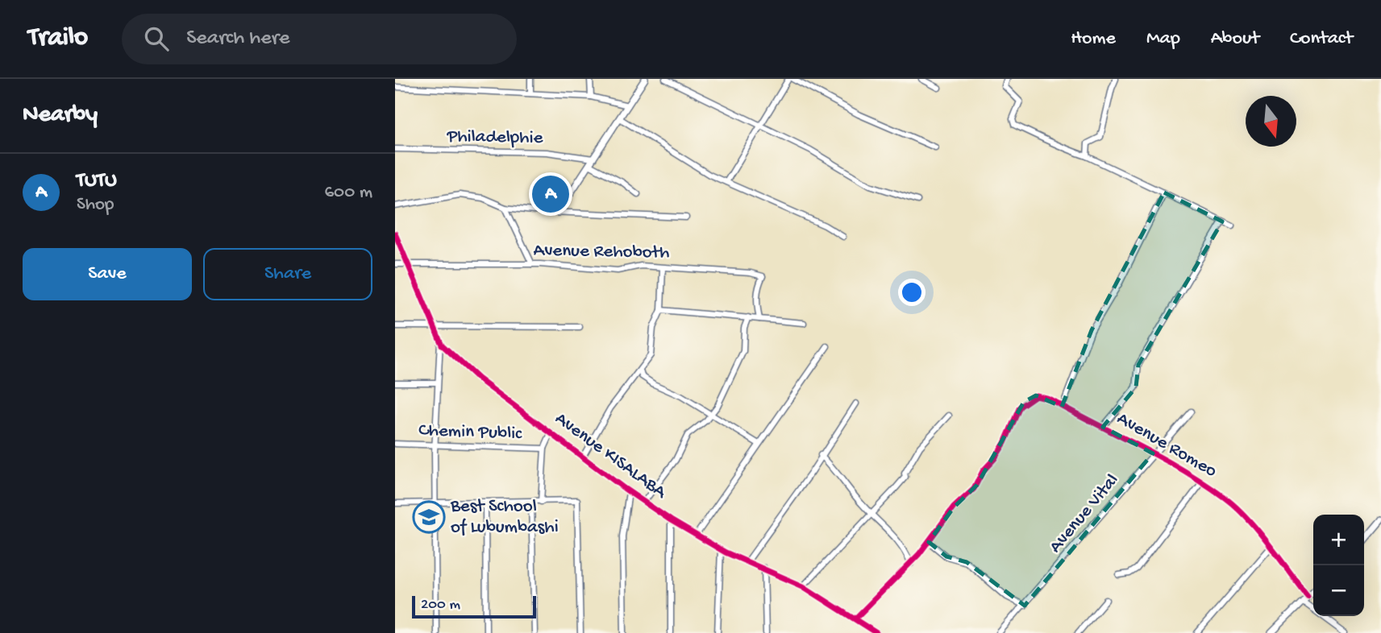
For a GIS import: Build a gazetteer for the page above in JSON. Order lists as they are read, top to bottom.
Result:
{
  "streets": {
    "street": [
      "Philadelphie",
      "Avenue Rehoboth",
      "Chemin Public",
      "Avenue Romeo",
      "Avenue KISALABA",
      "Avenue Vital"
    ]
  },
  "crossings": [
    ["Avenue Rehoboth", "Avenue KISALABA"],
    ["Avenue Romeo", "Avenue Vital"]
  ],
  "places": {
    "school or university": ["Best School of Lubumbashi"]
  },
  "scale_bar": "200 m",
  "north": "bottom",
  "page": {
    "header": "Trailo",
    "search": "Search here",
    "nav": [
      "Home",
      "Map",
      "About",
      "Contact"
    ],
    "heading": "Nearby",
    "list": [
      {
        "mark": "A",
        "name": "TUTU",
        "note": "Shop",
        "value": "600 m"
      }
    ],
    "pins": "A",
    "buttons": ["Save", "Share"],
    "map_buttons": ["+", "−"],
    "scale": "200 m"
  }
}
